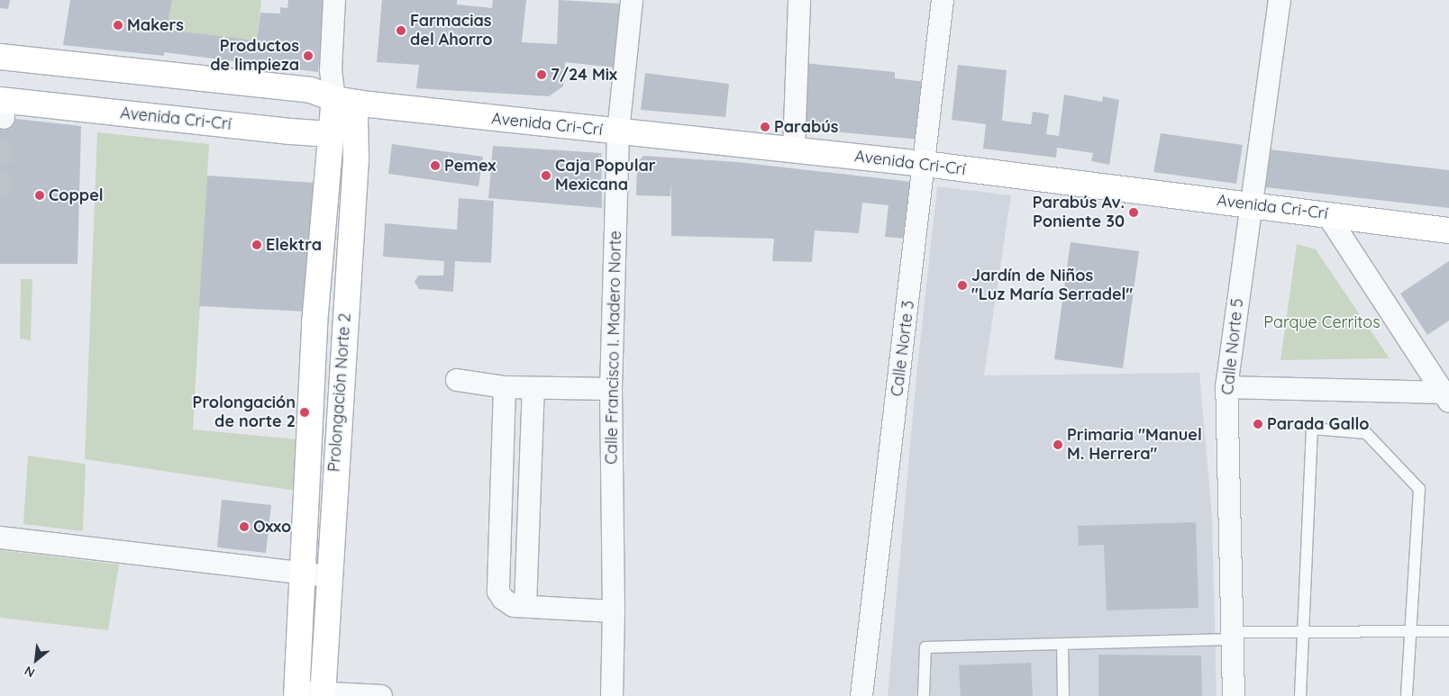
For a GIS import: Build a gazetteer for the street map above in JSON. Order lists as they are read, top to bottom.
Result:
{
  "streets": {
    "main road": ["Avenida Cri-Crí", "Prolongación Norte 2"],
    "street": ["Calle Norte 5", "Calle Francisco I. Madero Norte", "Calle Norte 3"]
  },
  "crossings": [
    ["Avenida Cri-Crí", "Calle Norte 5"],
    ["Avenida Cri-Crí", "Calle Francisco I. Madero Norte"],
    ["Avenida Cri-Crí", "Calle Norte 3"],
    ["Avenida Cri-Crí", "Prolongación Norte 2"]
  ],
  "parks": ["Parque Cerritos"],
  "places": [
    "Makers",
    "Farmacias del Ahorro",
    "Productos de limpieza",
    "7/24 Mix",
    "Parabús",
    "Pemex",
    "Caja Popular Mexicana",
    "Coppel",
    "Parabús Av. Poniente 30",
    "Elektra",
    "Jardín de Niños \"Luz María Serradel\"",
    "Prolongación de norte 2",
    "Parada Gallo",
    "Primaria \"Manuel M. Herrera\"",
    "Oxxo"
  ],
  "north": "bottom left"
}
